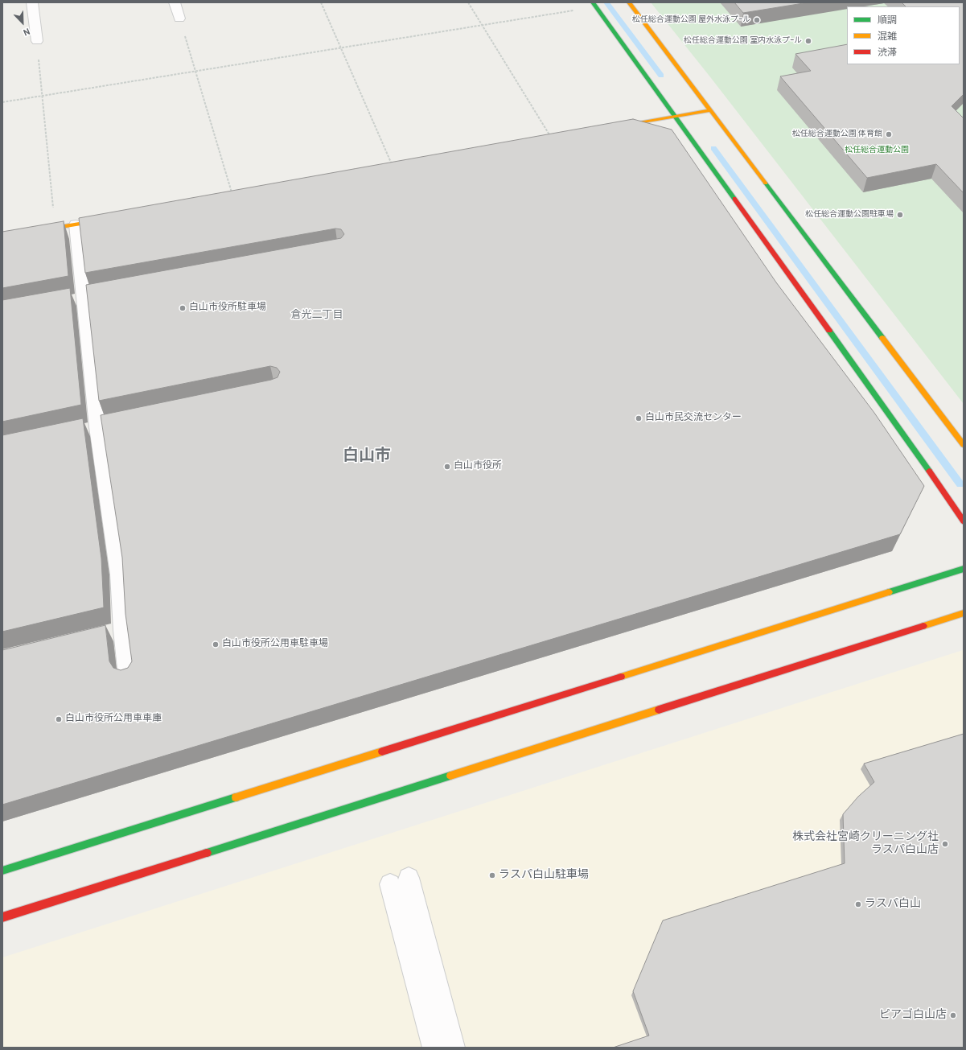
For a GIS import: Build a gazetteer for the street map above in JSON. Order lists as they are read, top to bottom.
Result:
{
  "districts": ["倉光二丁目", "白山市"],
  "parks": ["松任総合運動公園"],
  "places": [
    "松任総合運動公園 屋外水泳プｰル",
    "松任総合運動公園 室内水泳プｰル",
    "松任総合運動公園 体育館",
    "松任総合運動公園駐車場",
    "白山市役所駐車場",
    "白山市民交流センター",
    "白山市役所",
    "白山市役所公用車駐車場",
    "白山市役所公用車車庫",
    "株式会社宮崎クリーニング社 ラスパ白山店",
    "ラスパ白山駐車場",
    "ラスパ白山",
    "ピアゴ白山店"
  ],
  "legend": ["順調", "混雑", "渋滞"],
  "north": "bottom right"
}
